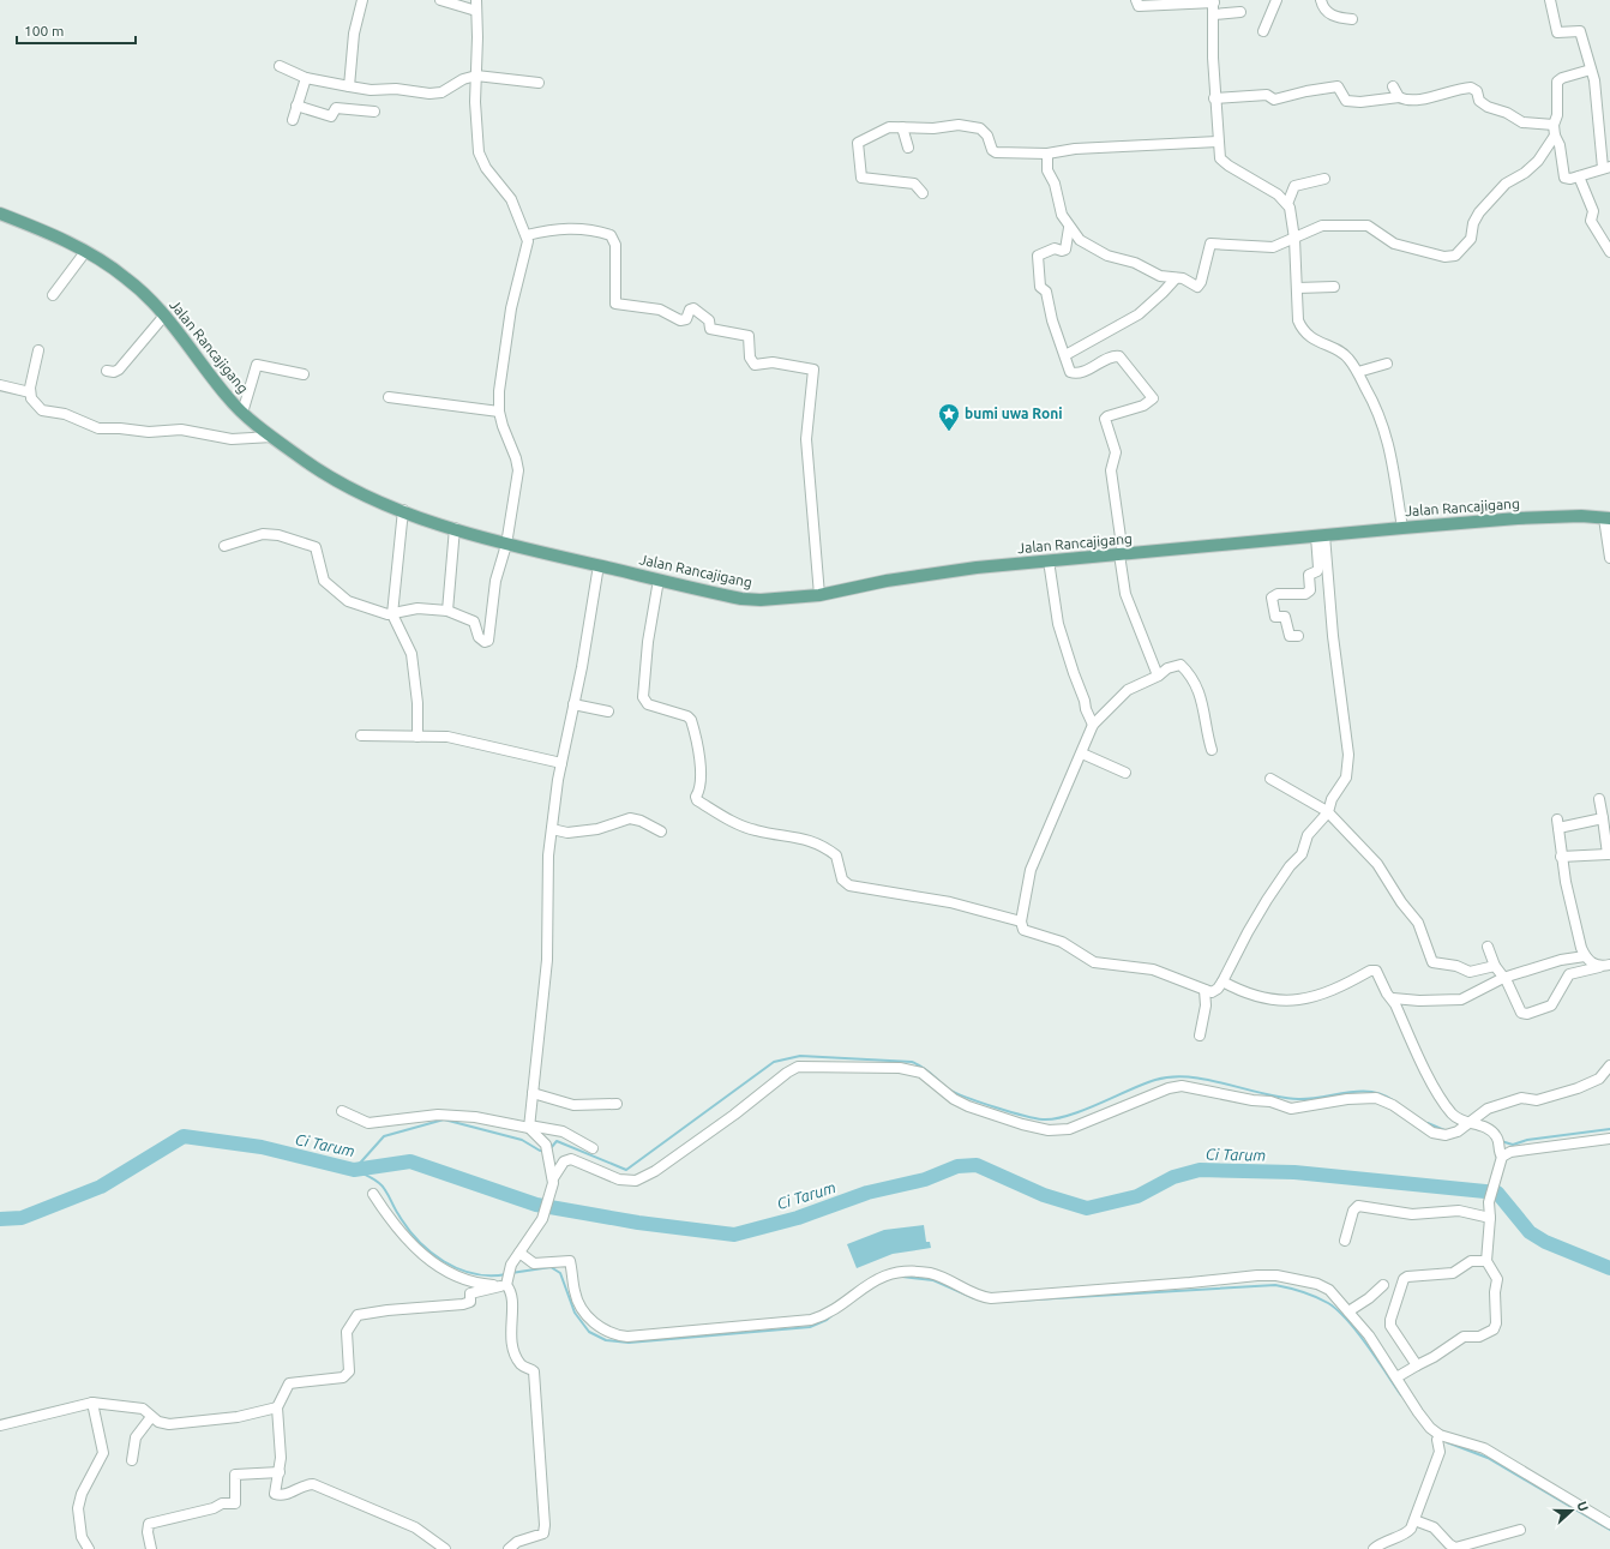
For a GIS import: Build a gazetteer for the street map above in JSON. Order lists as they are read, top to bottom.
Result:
{
  "streets": {
    "main road": ["Jalan Rancajigang"]
  },
  "water": ["Ci Tarum"],
  "places": {
    "place": ["bumi uwa Roni"]
  },
  "scale_bar": "100 m",
  "north": "right"
}
